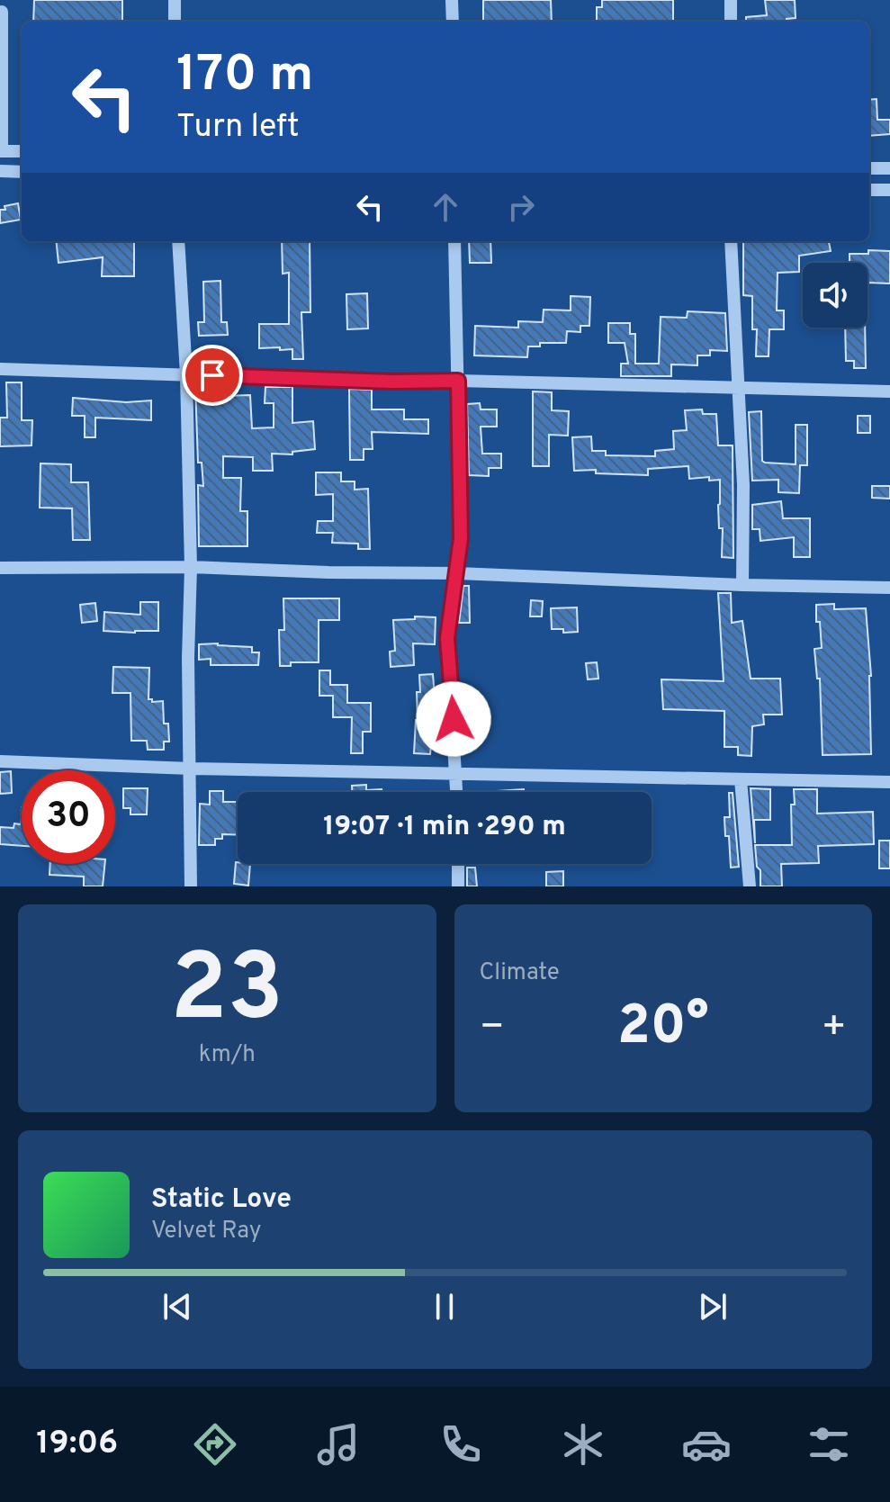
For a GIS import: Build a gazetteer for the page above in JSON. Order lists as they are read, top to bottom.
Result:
{
  "page": {
    "turn": ["170 m", "Turn left"],
    "limit": "30",
    "trip": "19:07 · 1 min · 290 m",
    "tile": [
      ["23", "km/h"],
      "Climate"
    ],
    "heat": ["−", "20°", "+"],
    "song": ["Static Love", "Velvet Ray"],
    "tabs": "19:06"
  }
}
